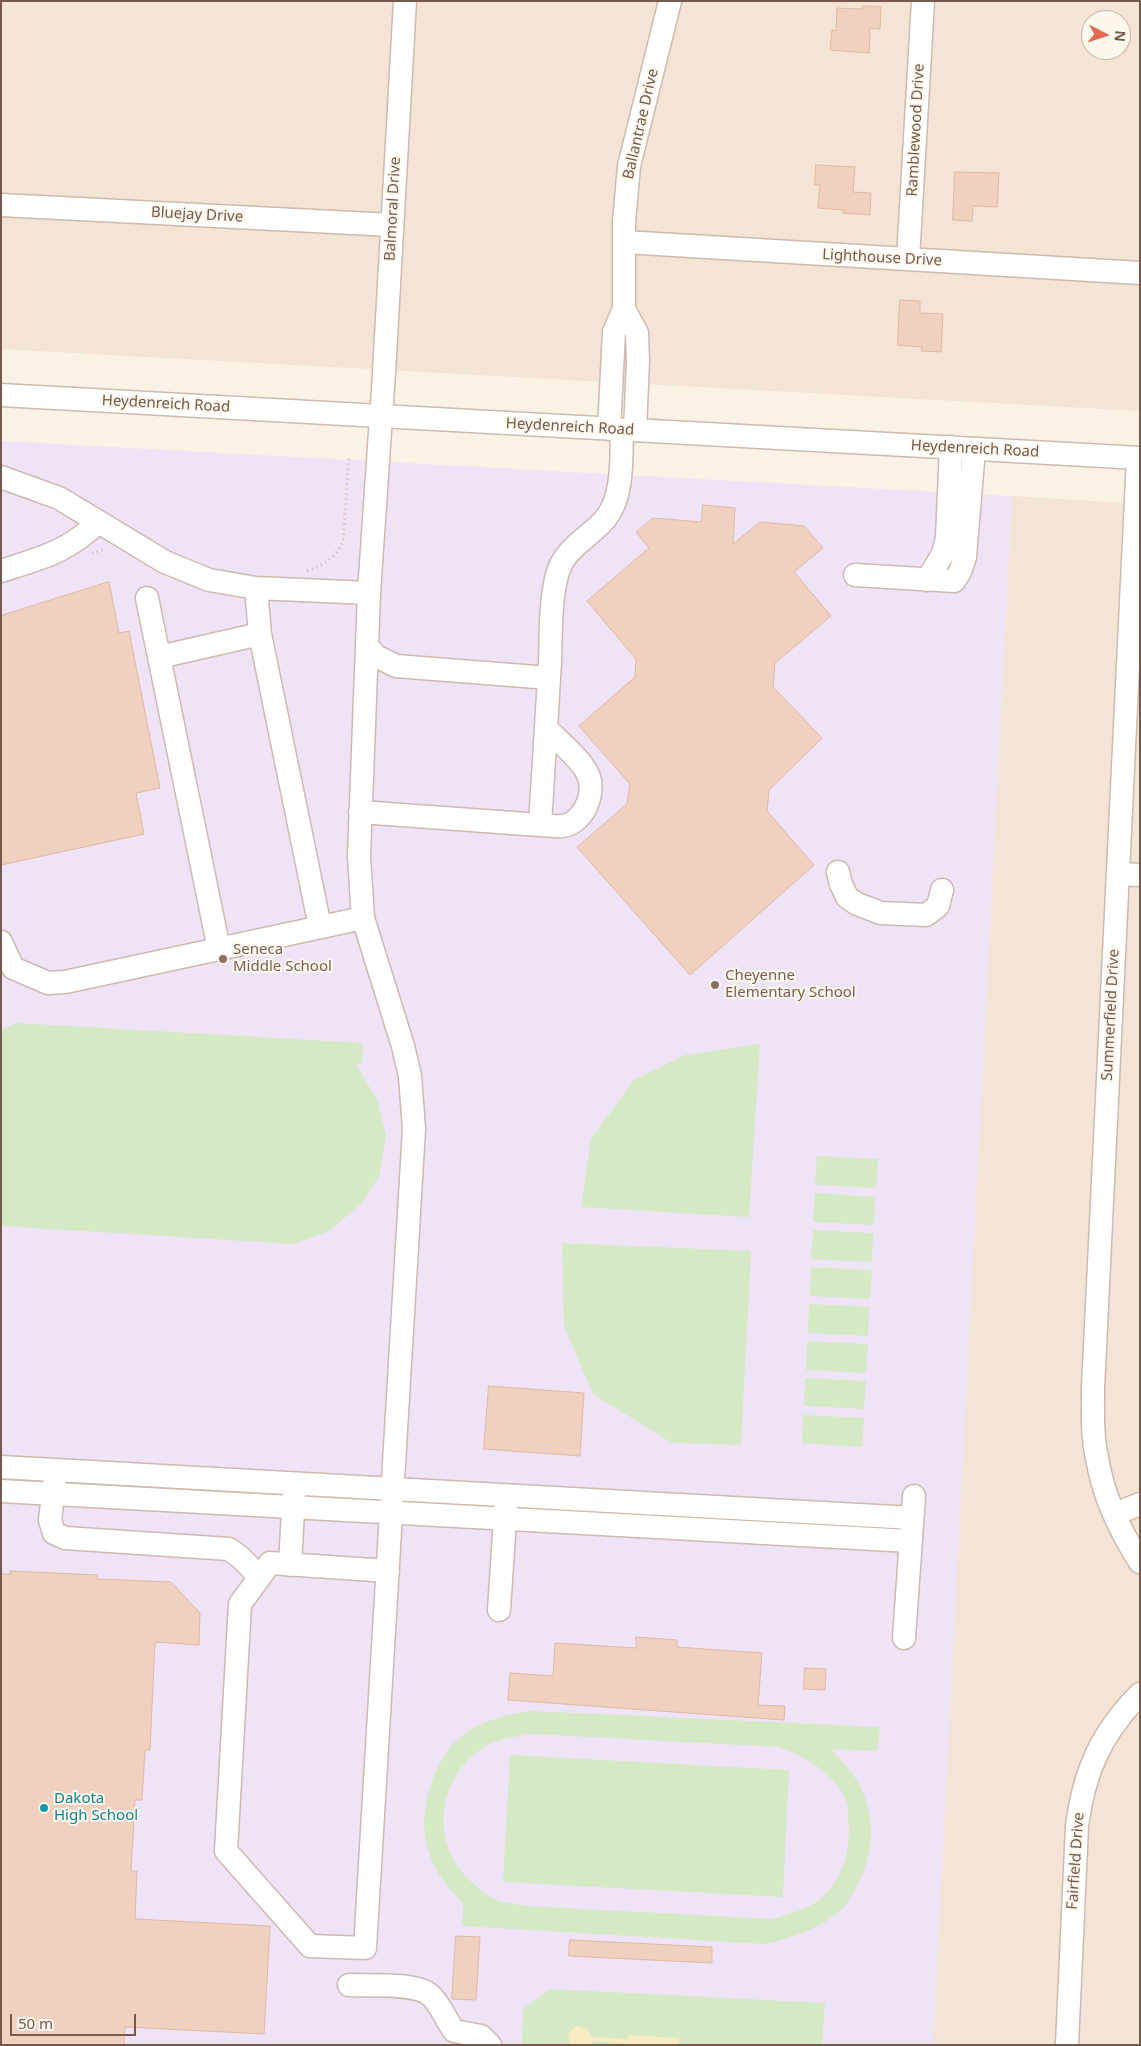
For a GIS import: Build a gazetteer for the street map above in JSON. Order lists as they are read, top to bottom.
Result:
{
  "streets": {
    "street": [
      "Ballantrae Drive",
      "Ramblewood Drive",
      "Balmoral Drive",
      "Bluejay Drive",
      "Lighthouse Drive",
      "Heydenreich Road",
      "Summerfield Drive",
      "Fairfield Drive"
    ]
  },
  "crossings": [
    ["Ballantrae Drive", "Lighthouse Drive"],
    ["Ballantrae Drive", "Heydenreich Road"],
    ["Ramblewood Drive", "Lighthouse Drive"],
    ["Balmoral Drive", "Bluejay Drive"],
    ["Balmoral Drive", "Heydenreich Road"],
    ["Heydenreich Road", "Summerfield Drive"]
  ],
  "places": ["Seneca Middle School", "Cheyenne Elementary School", "Dakota High School"],
  "scale_bar": "50 m",
  "north": "right"
}
